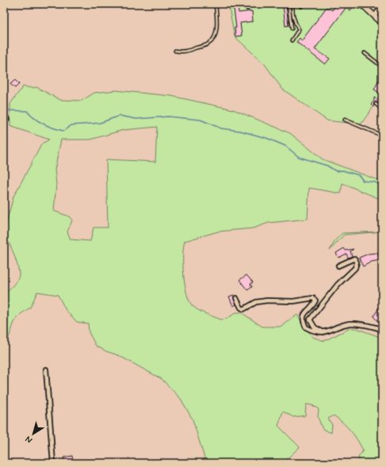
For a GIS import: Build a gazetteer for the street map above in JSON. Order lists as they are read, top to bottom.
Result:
{
  "north": "bottom left"
}
